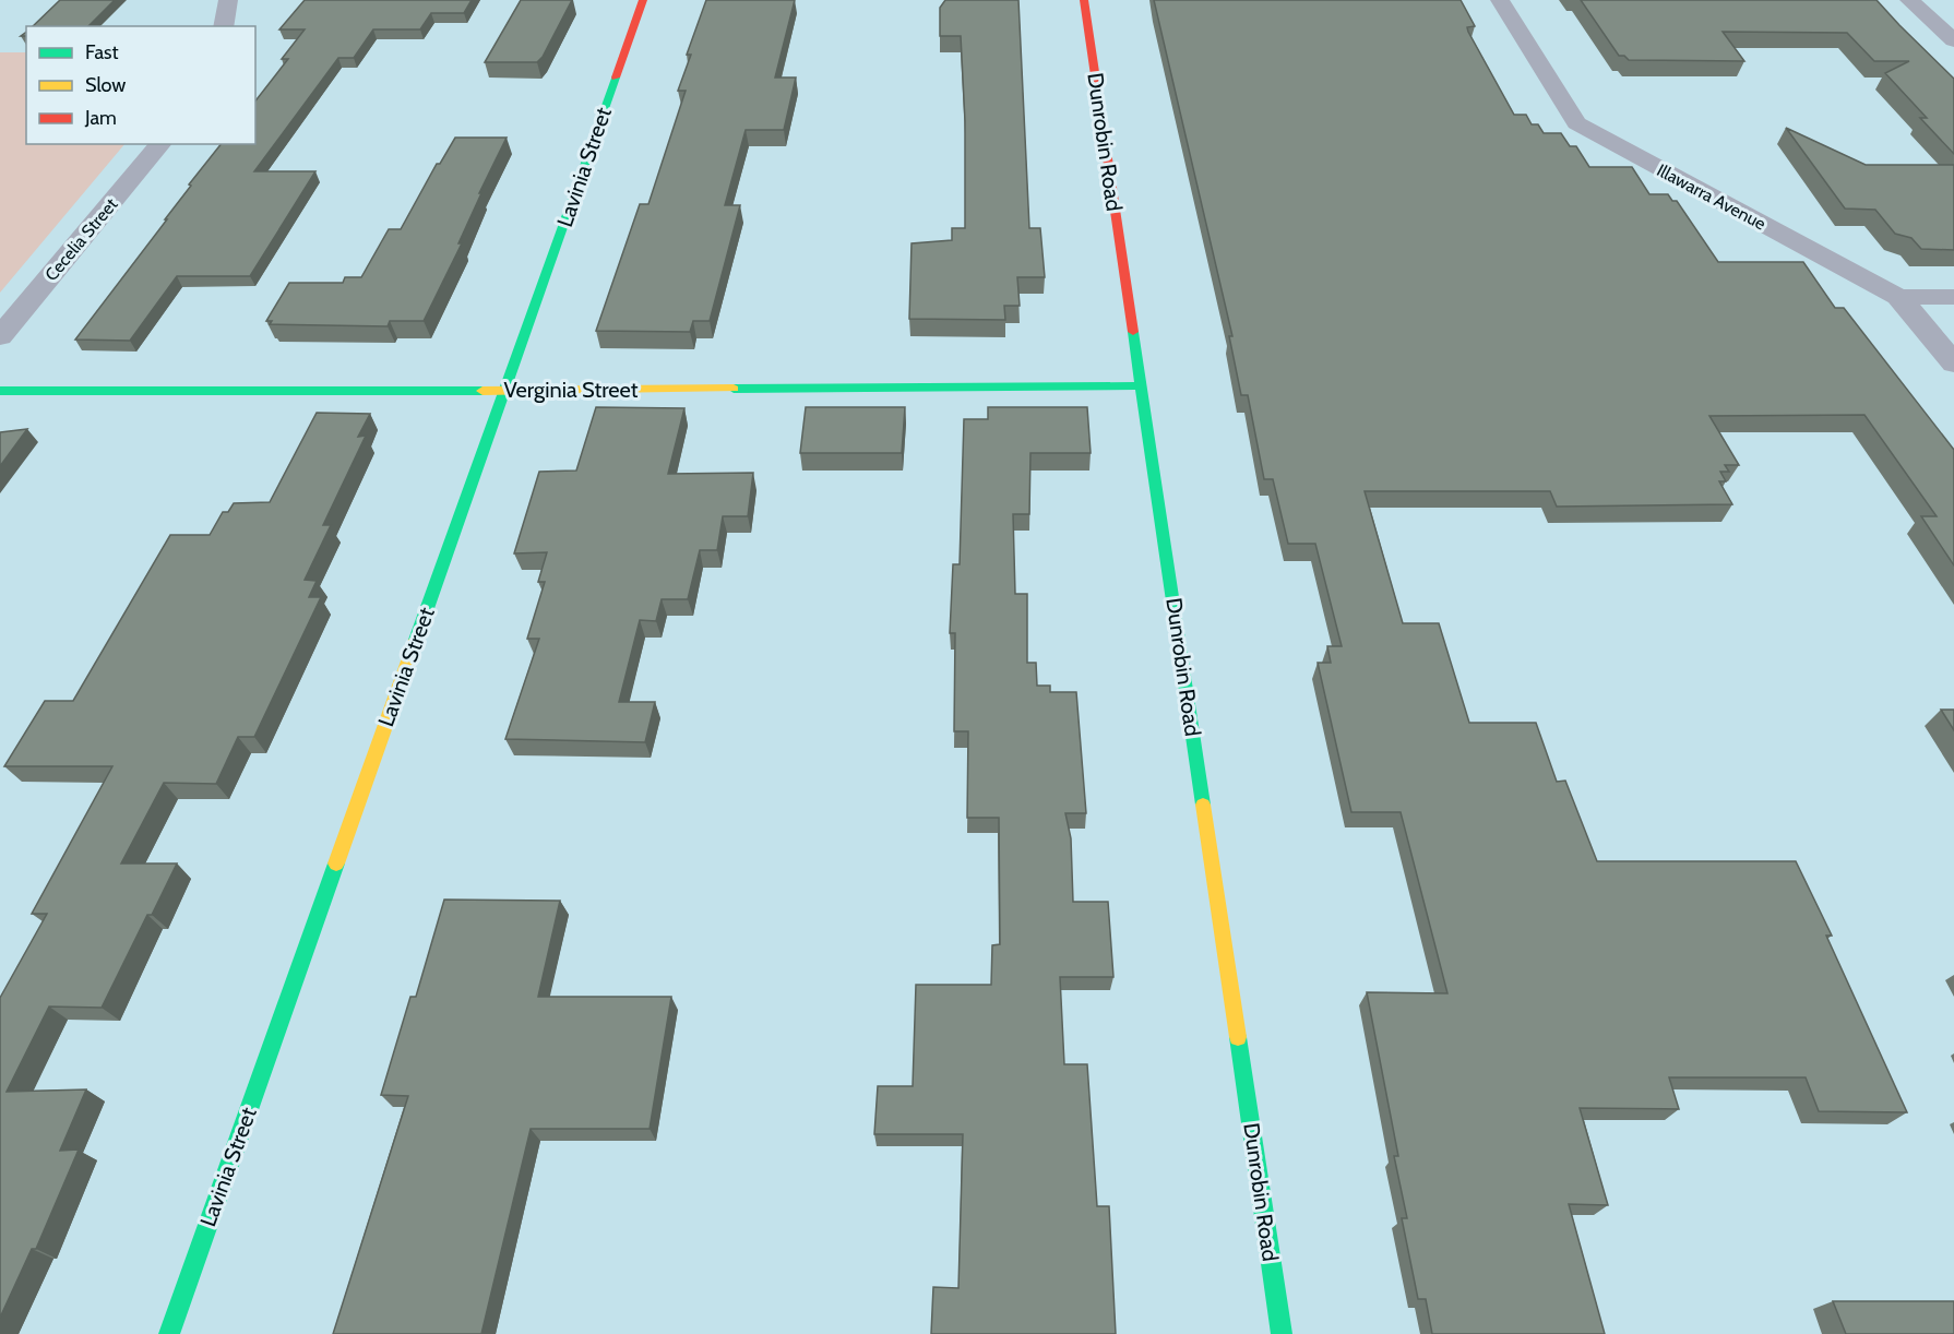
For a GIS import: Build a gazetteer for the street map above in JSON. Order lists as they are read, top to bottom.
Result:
{
  "streets": {
    "street": [
      "Dunrobin Road",
      "Lavinia Street",
      "Illawarra Avenue",
      "Cecelia Street",
      "Verginia Street"
    ]
  },
  "crossings": [
    ["Dunrobin Road", "Verginia Street"],
    ["Lavinia Street", "Verginia Street"]
  ],
  "legend": ["Fast", "Slow", "Jam"]
}
